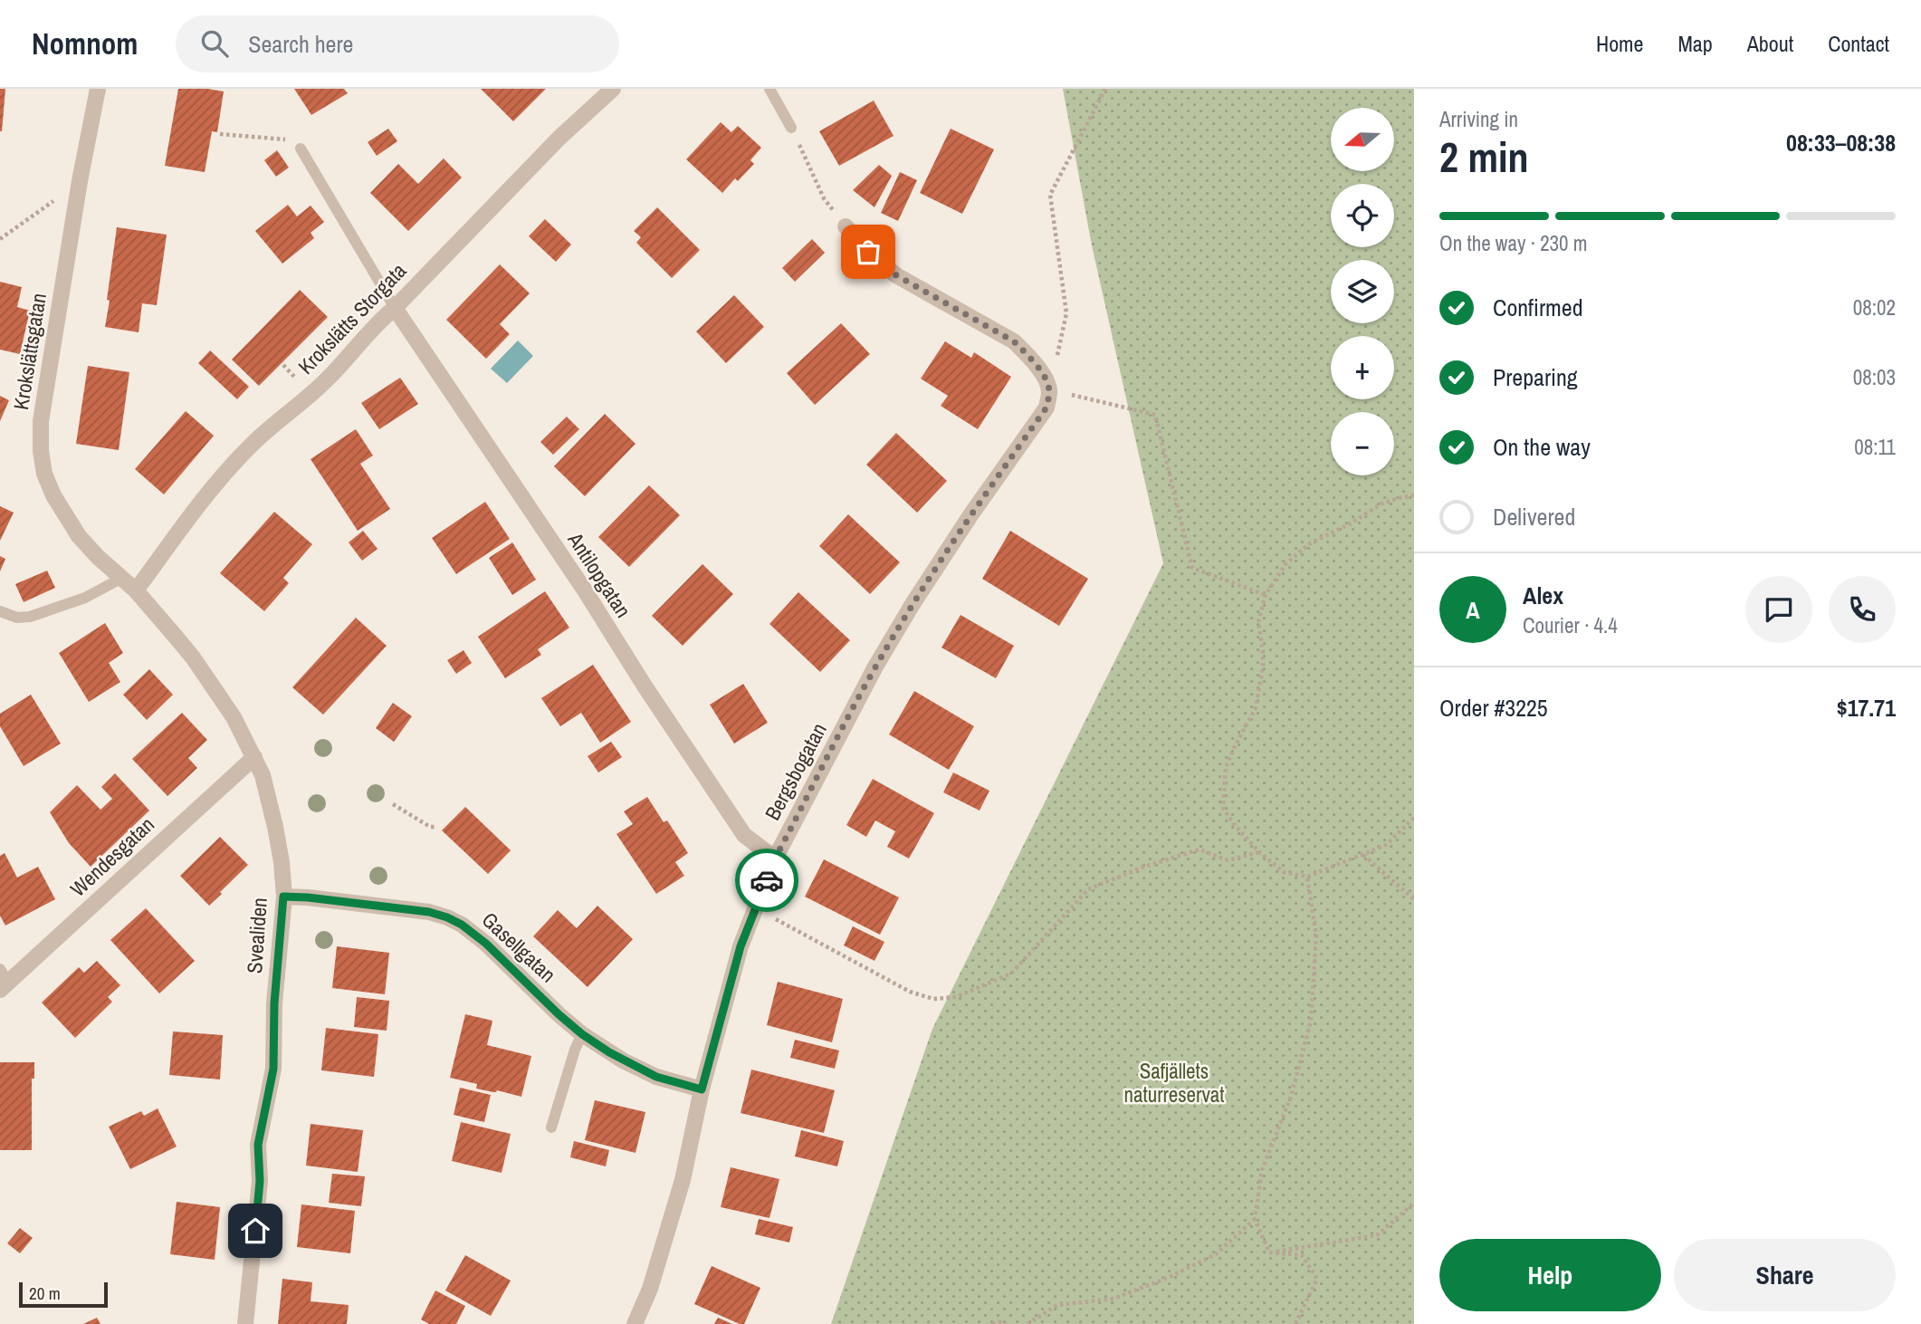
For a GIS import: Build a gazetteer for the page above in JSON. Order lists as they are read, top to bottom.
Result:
{
  "streets": {
    "street": [
      "Krokslätts Storgata",
      "Krokslättsgatan",
      "Antilopgatan",
      "Bergsbogatan",
      "Wendesgatan",
      "Svealiden",
      "Gasellgatan"
    ]
  },
  "crossings": [
    ["Krokslätts Storgata", "Krokslättsgatan"],
    ["Krokslätts Storgata", "Antilopgatan"],
    ["Krokslätts Storgata", "Svealiden"],
    ["Krokslättsgatan", "Svealiden"],
    ["Antilopgatan", "Bergsbogatan"],
    ["Bergsbogatan", "Gasellgatan"],
    ["Wendesgatan", "Svealiden"],
    ["Svealiden", "Gasellgatan"]
  ],
  "parks": ["Safjällets naturreservat"],
  "scale_bar": "20 m",
  "north": "left",
  "page": {
    "header": "Nomnom",
    "search": "Search here",
    "nav": [
      "Home",
      "Map",
      "About",
      "Contact"
    ],
    "heading": ["2 min", "Arriving in", "08:33–08:38"],
    "panel": [
      "Alex",
      "Courier · 4.4",
      "Order #3225",
      "$17.71"
    ],
    "map_buttons": ["+", "−"],
    "bar": "On the way · 230 m",
    "list": [
      ["Confirmed", "08:02"],
      ["Preparing", "08:03"],
      ["On the way", "08:11"],
      "Delivered"
    ],
    "round": "A",
    "buttons": ["Help", "Share"],
    "scale": "20 m"
  }
}
